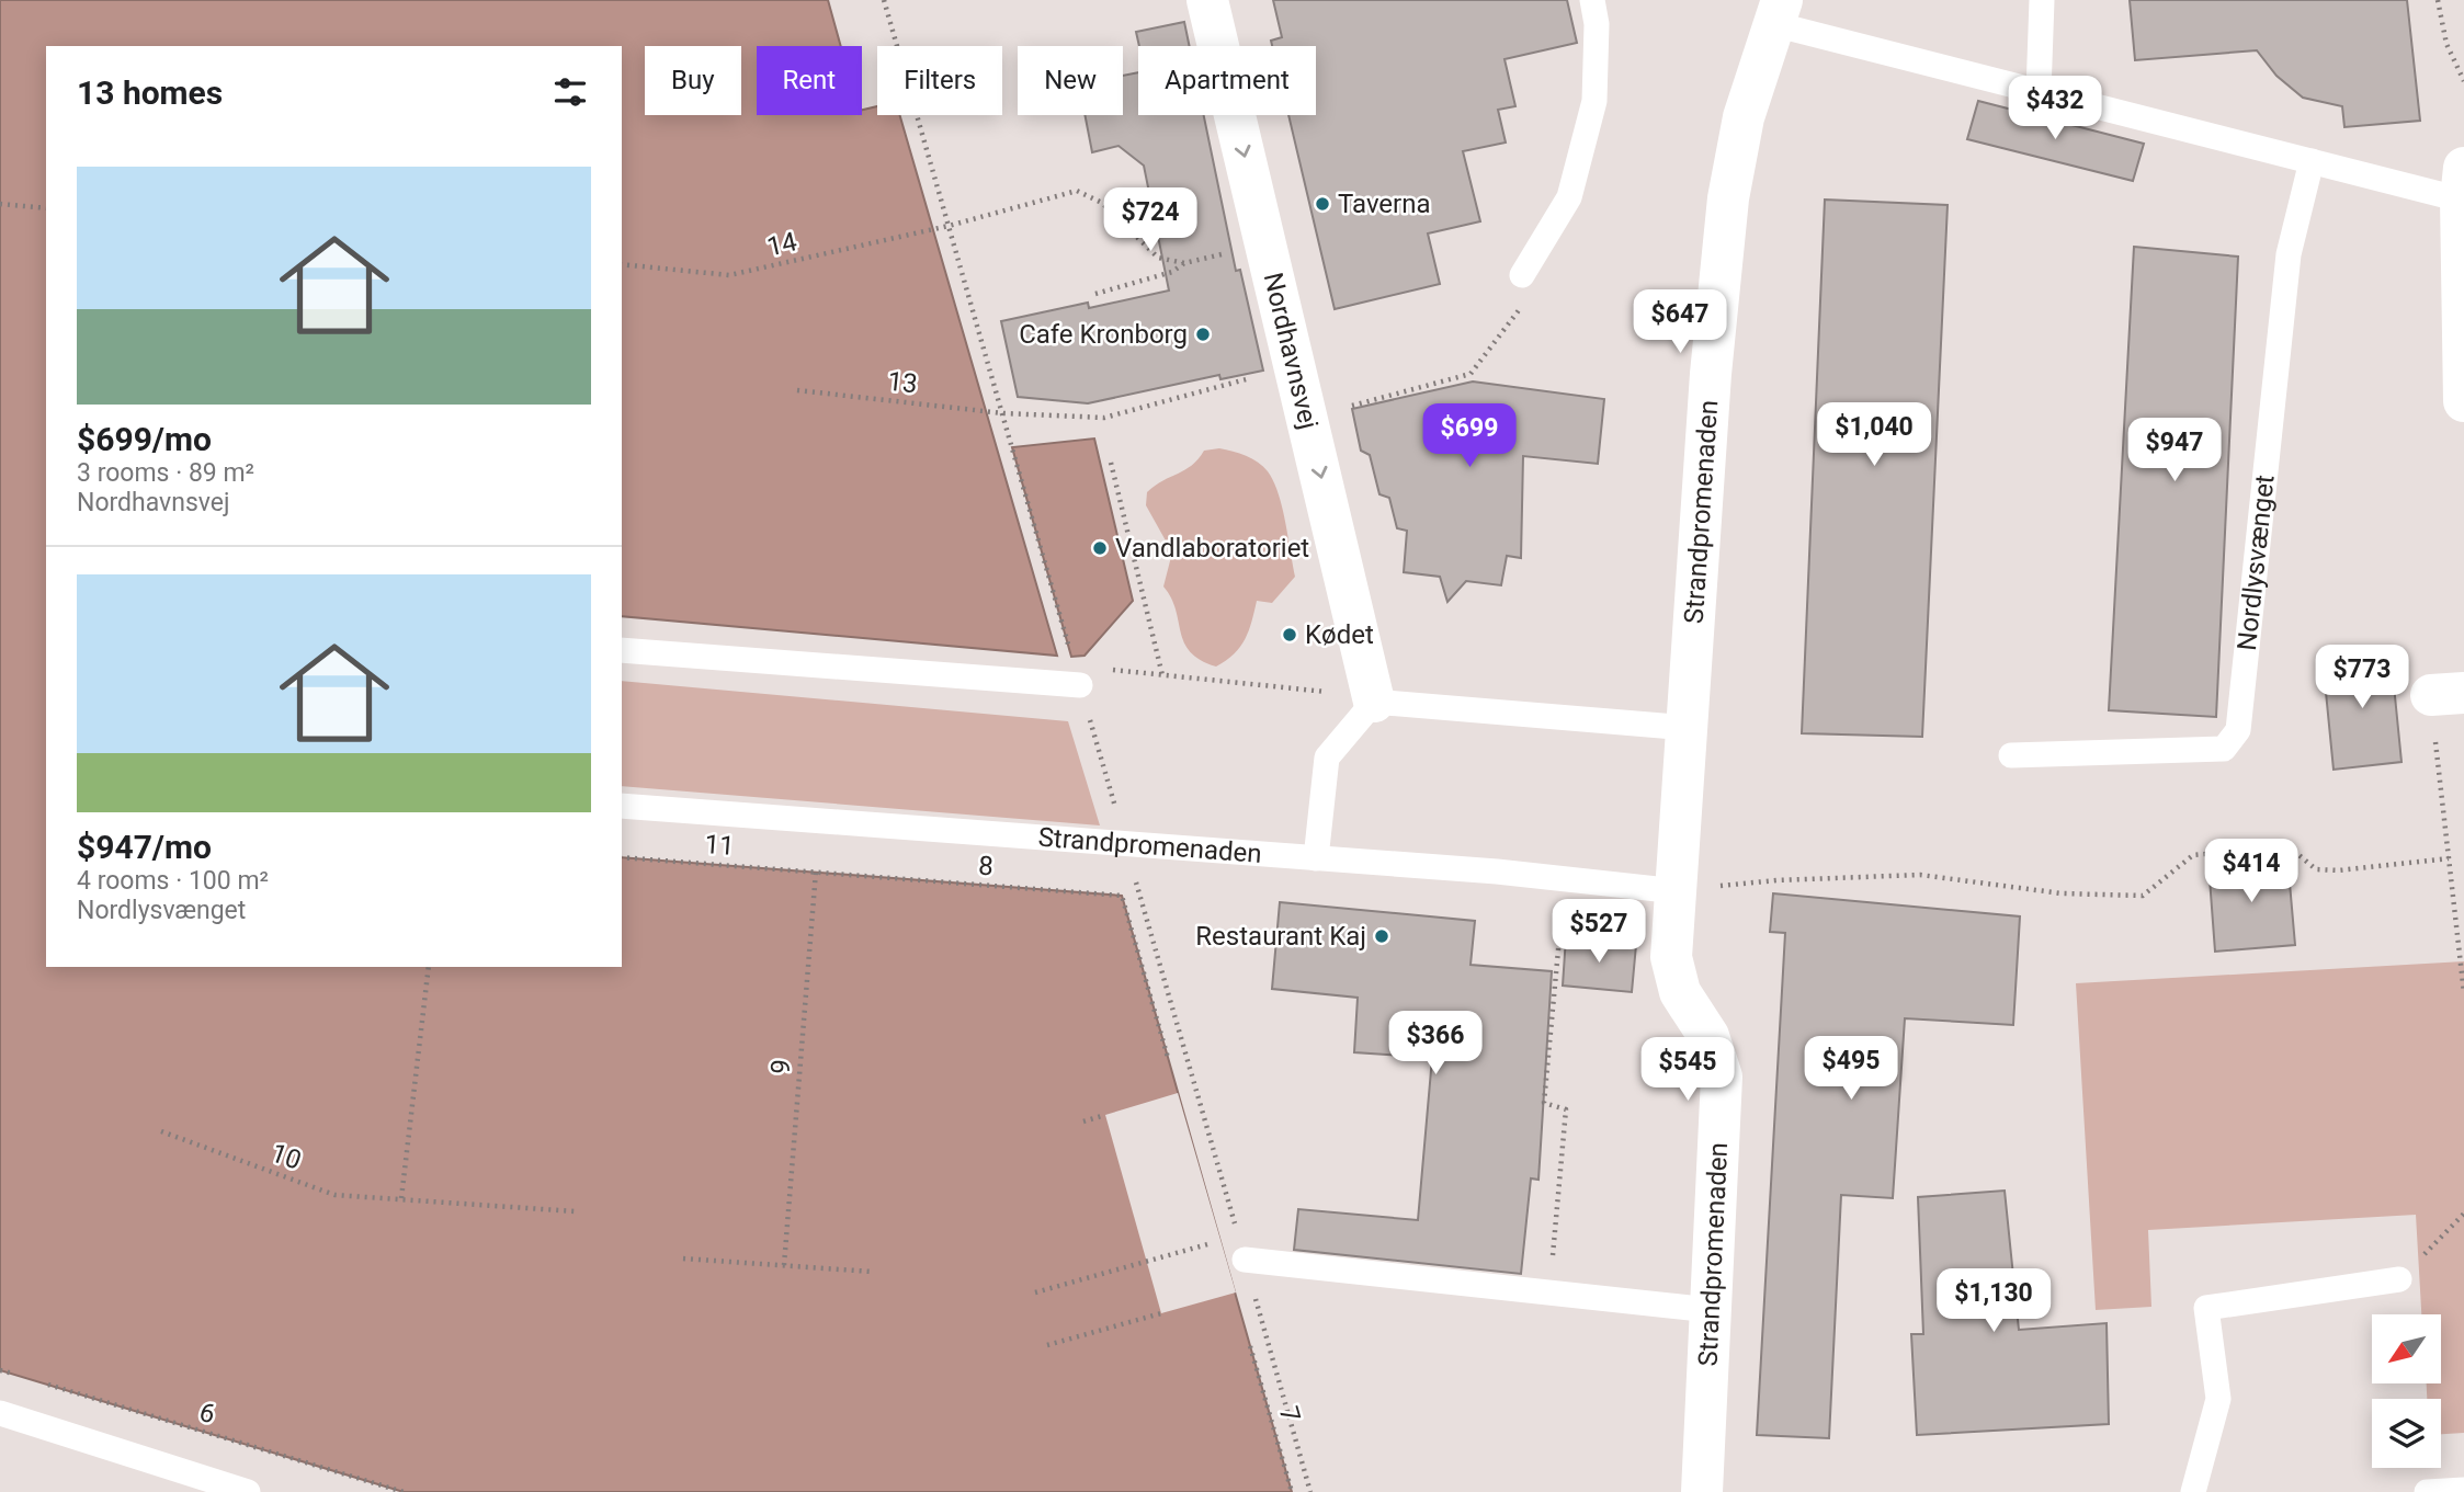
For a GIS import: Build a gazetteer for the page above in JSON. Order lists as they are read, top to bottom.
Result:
{
  "streets": {
    "street": ["Nordhavnsvej", "Strandpromenaden"],
    "lane": ["Nordlysvænget"],
    "path": [
      "14",
      "13",
      "11",
      "8",
      "9",
      "10",
      "6",
      "7"
    ]
  },
  "crossings": [
    ["Nordhavnsvej", "13"],
    ["11", "8"],
    ["11", "9"],
    ["8", "9"]
  ],
  "one_way": ["Nordhavnsvej"],
  "places": [
    "Taverna",
    "Cafe Kronborg",
    "Vandlaboratoriet",
    "Kødet",
    "Restaurant Kaj"
  ],
  "north": "bottom left",
  "page": {
    "chip": [
      "Buy",
      "Rent",
      "Filters",
      "New",
      "Apartment"
    ],
    "heading": "13 homes",
    "price": [
      "$432",
      "$724",
      "$647",
      "$1,040",
      "$699",
      "$947",
      "$773",
      "$414",
      "$527",
      "$366",
      "$495",
      "$545",
      "$1,130"
    ],
    "list": [
      {
        "name": "$699/mo",
        "note": "3 rooms · 89 m² · Nordhavnsvej"
      },
      {
        "name": "$947/mo",
        "note": "4 rooms · 100 m² · Nordlysvænget"
      }
    ]
  }
}
